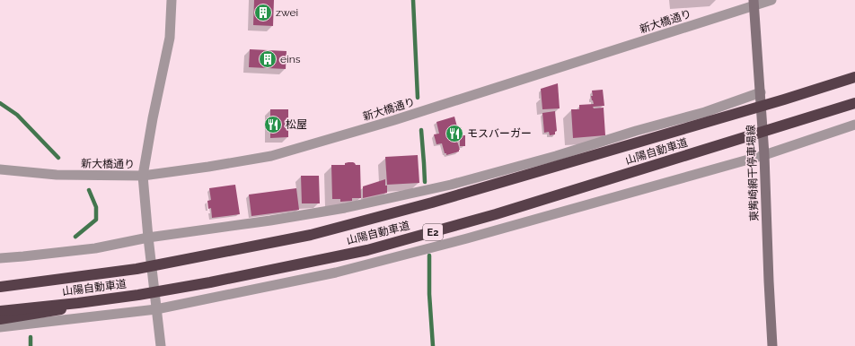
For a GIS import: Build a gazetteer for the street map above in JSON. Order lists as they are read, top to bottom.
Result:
{
  "streets": {
    "highway": ["山陽自動車道", "E2"],
    "main road": ["東觜崎網干停車場線"],
    "street": ["新大橋通り"]
  },
  "crossings": [
    ["新大橋通り", "東觜崎網干停車場線"]
  ],
  "places": {
    "building": ["zwei", "eins"],
    "restaurant": ["松屋", "モスバーガー"]
  }
}
